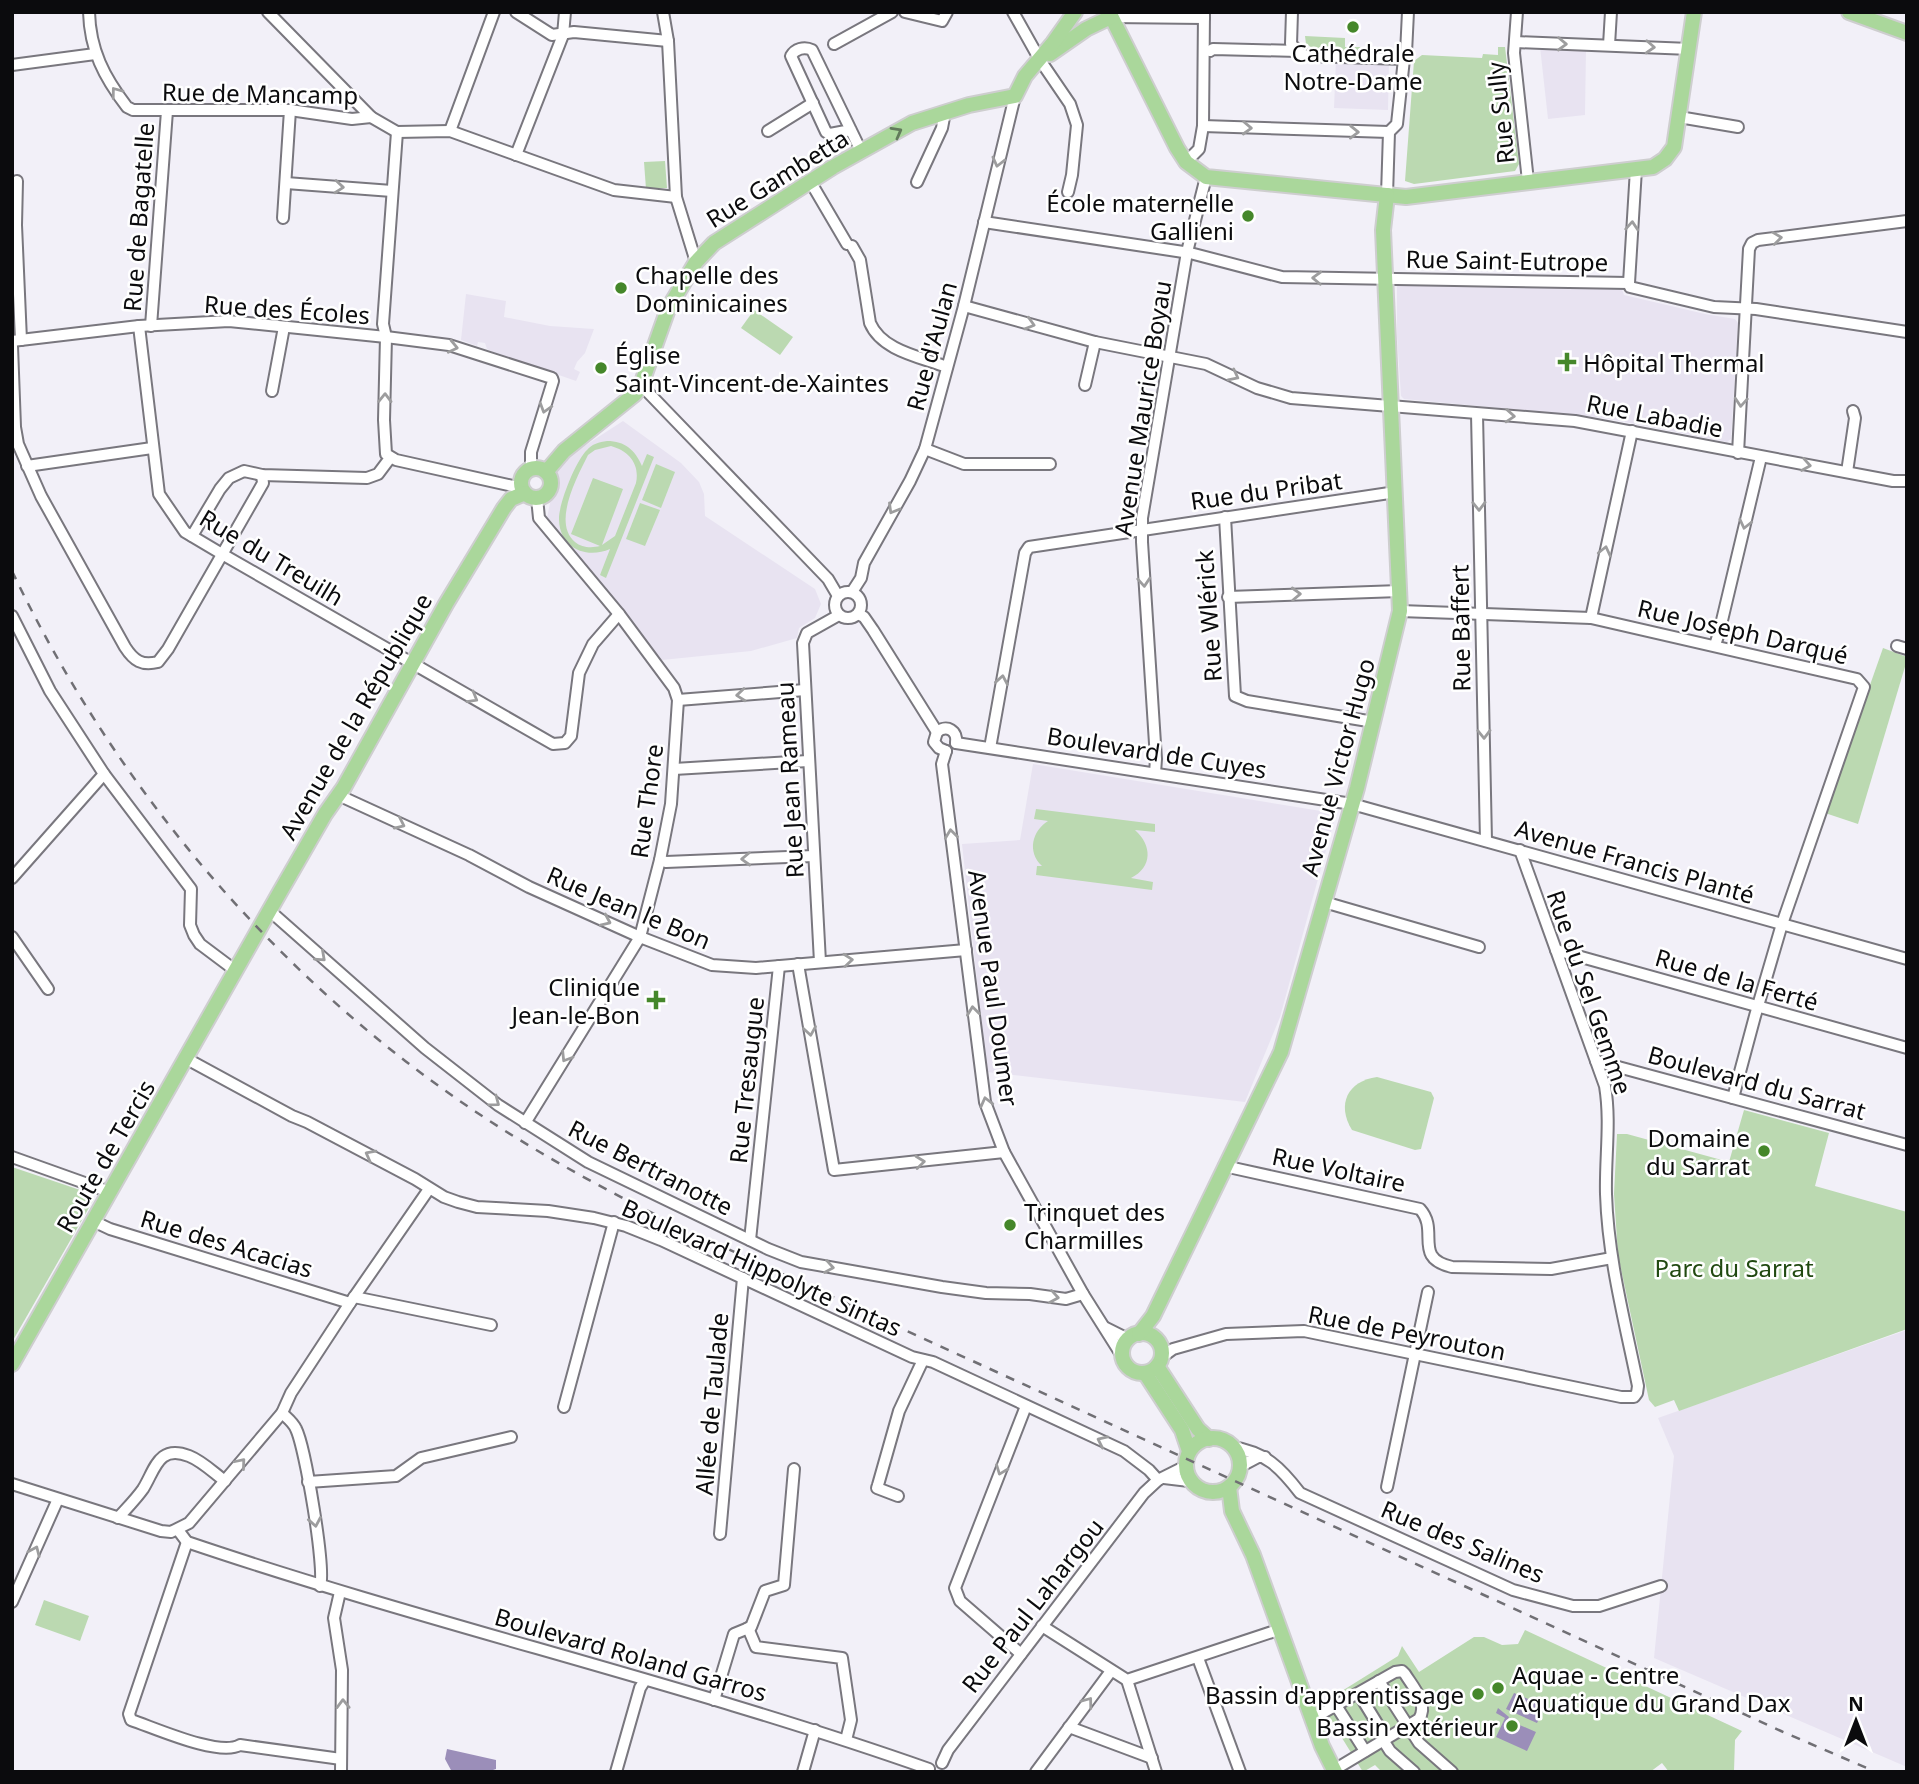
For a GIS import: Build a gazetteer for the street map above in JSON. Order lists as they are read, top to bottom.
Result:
{
  "streets": {
    "main road": [
      "Rue Gambetta",
      "Avenue de la République",
      "Avenue Victor Hugo",
      "Route de Tercis"
    ],
    "street": [
      "Rue de Mancamp",
      "Rue Sully",
      "Rue de Bagatelle",
      "Rue Saint-Eutrope",
      "Rue des Écoles",
      "Rue d'Aulan",
      "Avenue Maurice Boyau",
      "Rue Labadie",
      "Rue du Pribat",
      "Rue du Treuilh",
      "Rue Wlérick",
      "Rue Baffert",
      "Rue Joseph Darqué",
      "Boulevard de Cuyes",
      "Rue Jean Rameau",
      "Rue Thore",
      "Avenue Francis Planté",
      "Rue Jean le Bon",
      "Rue de la Ferté",
      "Avenue Paul Doumer",
      "Rue du Sel Gemme",
      "Rue Tresaugue",
      "Boulevard du Sarrat",
      "Rue Bertranotte",
      "Rue Voltaire",
      "Rue des Acacias",
      "Boulevard Hippolyte Sintas",
      "Rue de Peyrouton",
      "Allée de Taulade",
      "Rue des Salines",
      "Rue Paul Lahargou",
      "Boulevard Roland Garros"
    ]
  },
  "crossings": [
    ["Rue de Mancamp", "Rue de Bagatelle"],
    ["Rue Gambetta", "Rue d'Aulan"],
    ["Rue de Bagatelle", "Rue des Écoles"],
    ["Rue de Bagatelle", "Rue du Treuilh"],
    ["Rue Saint-Eutrope", "Rue d'Aulan"],
    ["Rue Saint-Eutrope", "Avenue Maurice Boyau"],
    ["Rue Saint-Eutrope", "Avenue Victor Hugo"],
    ["Rue des Écoles", "Rue du Treuilh"],
    ["Rue d'Aulan", "Rue Labadie"],
    ["Rue d'Aulan", "Rue Jean Rameau"],
    ["Avenue Maurice Boyau", "Rue Labadie"],
    ["Avenue Maurice Boyau", "Rue du Pribat"],
    ["Avenue Maurice Boyau", "Boulevard de Cuyes"],
    ["Rue Labadie", "Rue Baffert"],
    ["Rue Labadie", "Avenue Victor Hugo"],
    ["Rue du Pribat", "Rue Wlérick"],
    ["Rue du Pribat", "Boulevard de Cuyes"],
    ["Rue du Pribat", "Avenue Victor Hugo"],
    ["Rue du Treuilh", "Avenue de la République"],
    ["Rue Wlérick", "Avenue Victor Hugo"],
    ["Rue Baffert", "Rue Joseph Darqué"],
    ["Rue Baffert", "Avenue Francis Planté"],
    ["Rue Joseph Darqué", "Avenue Victor Hugo"],
    ["Rue Joseph Darqué", "Avenue Francis Planté"],
    ["Avenue de la République", "Rue Jean le Bon"],
    ["Avenue de la République", "Route de Tercis"],
    ["Avenue de la République", "Rue Bertranotte"],
    ["Boulevard de Cuyes", "Avenue Victor Hugo"],
    ["Boulevard de Cuyes", "Avenue Francis Planté"],
    ["Boulevard de Cuyes", "Avenue Paul Doumer"],
    ["Avenue Victor Hugo", "Avenue Francis Planté"],
    ["Avenue Victor Hugo", "Avenue Paul Doumer"],
    ["Avenue Victor Hugo", "Rue Voltaire"],
    ["Rue Jean Rameau", "Rue Jean le Bon"],
    ["Rue Thore", "Rue Jean le Bon"],
    ["Rue Thore", "Rue Bertranotte"],
    ["Avenue Francis Planté", "Rue du Sel Gemme"],
    ["Rue Jean le Bon", "Avenue Paul Doumer"],
    ["Rue Jean le Bon", "Rue Tresaugue"],
    ["Rue de la Ferté", "Rue du Sel Gemme"],
    ["Avenue Paul Doumer", "Rue Bertranotte"],
    ["Rue du Sel Gemme", "Boulevard du Sarrat"],
    ["Rue du Sel Gemme", "Rue Voltaire"],
    ["Rue du Sel Gemme", "Rue de Peyrouton"],
    ["Rue Tresaugue", "Rue Bertranotte"],
    ["Route de Tercis", "Rue des Acacias"],
    ["Route de Tercis", "Boulevard Hippolyte Sintas"],
    ["Boulevard Hippolyte Sintas", "Allée de Taulade"],
    ["Boulevard Hippolyte Sintas", "Rue Paul Lahargou"],
    ["Rue des Salines", "Rue Paul Lahargou"]
  ],
  "one_way": [
    "Rue d'Aulan",
    "Avenue Maurice Boyau",
    "Rue Labadie",
    "Rue du Pribat",
    "Rue Baffert",
    "Rue Thore",
    "Rue Jean le Bon",
    "Avenue Paul Doumer",
    "Rue Bertranotte",
    "Boulevard Hippolyte Sintas"
  ],
  "parks": ["Parc du Sarrat"],
  "places": {
    "other": [
      "Cathédrale Notre-Dame",
      "École maternelle Gallieni",
      "Chapelle des Dominicaines",
      "Église Saint-Vincent-de-Xaintes",
      "Domaine du Sarrat",
      "Trinquet des Charmilles",
      "Aquae - Centre Aquatique du Grand Dax",
      "Bassin d'apprentissage",
      "Bassin extérieur"
    ],
    "health": ["Hôpital Thermal", "Clinique Jean-le-Bon"]
  },
  "north": "top"
}
